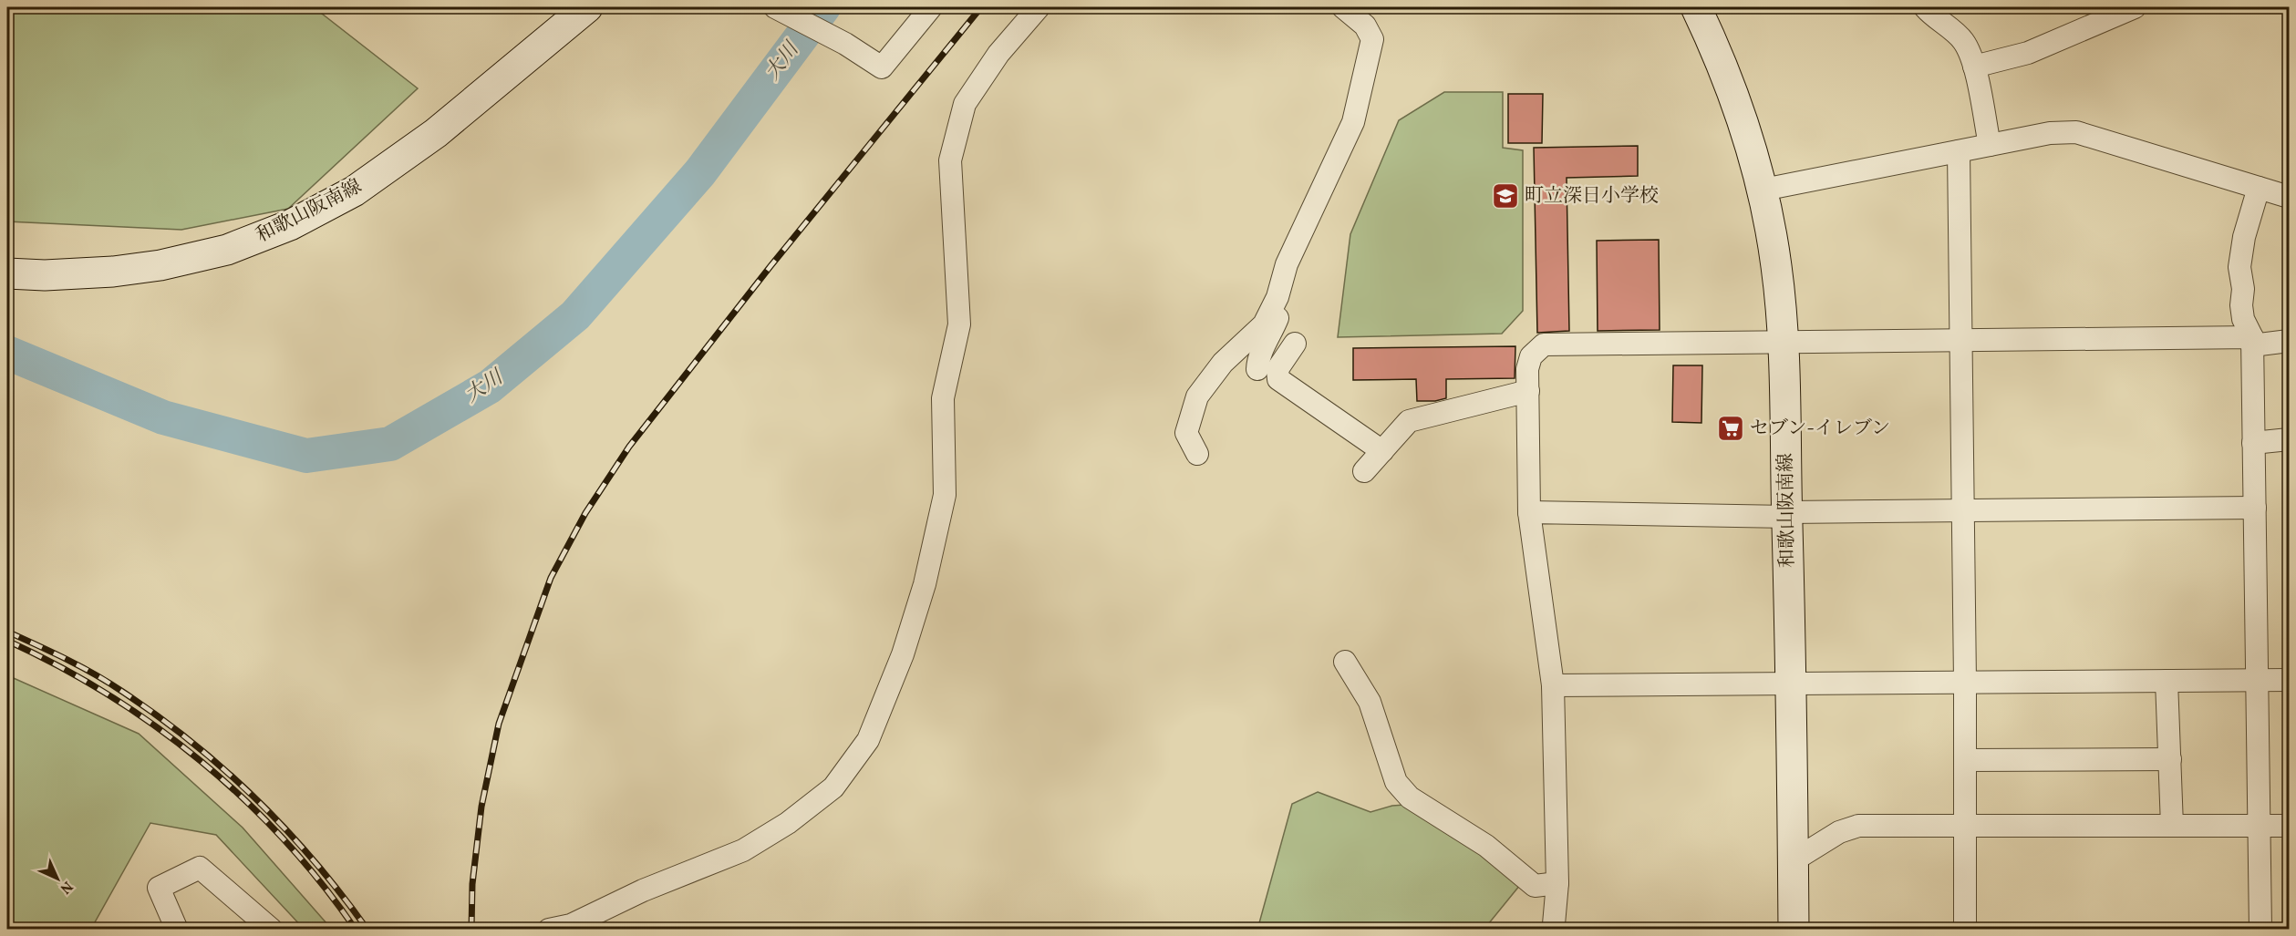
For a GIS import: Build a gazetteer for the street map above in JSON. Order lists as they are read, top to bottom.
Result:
{
  "streets": {
    "main road": ["和歌山阪南線"]
  },
  "water": ["大川"],
  "places": {
    "school or university": ["町立深日小学校"],
    "supermarket": ["セブン-イレブン"]
  },
  "north": "bottom right"
}
